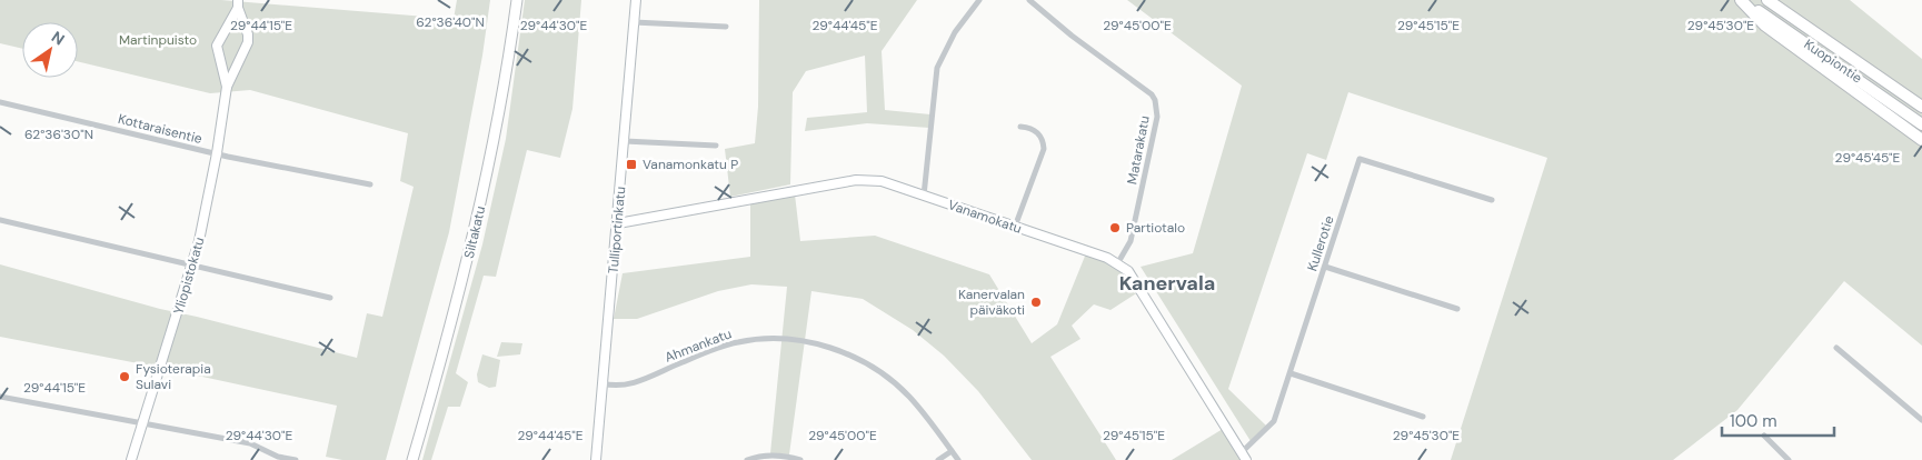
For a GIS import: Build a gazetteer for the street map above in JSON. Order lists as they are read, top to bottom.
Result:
{
  "streets": {
    "highway": ["Kuopiontie"],
    "main road": ["Siltakatu"],
    "street": [
      "Kottaraisentie",
      "Matarakatu",
      "Vanamokatu",
      "Tulliportinkatu",
      "Kullerotie",
      "Yliopistokatu",
      "Ahmankatu"
    ]
  },
  "crossings": [
    ["Kottaraisentie", "Yliopistokatu"],
    ["Matarakatu", "Vanamokatu"],
    ["Vanamokatu", "Tulliportinkatu"],
    ["Tulliportinkatu", "Ahmankatu"]
  ],
  "districts": ["Kanervala"],
  "parks": ["Martinpuisto"],
  "places": {
    "transit": ["Vanamonkatu P"],
    "other": ["Partiotalo", "Kanervalan päiväkoti", "Fysioterapia Sulavi"]
  },
  "scale_bar": "100 m",
  "north": "top right",
  "coordinates": [
    "62°36'40\"N",
    "29°44'15\"E",
    "29°44'30\"E",
    "29°44'45\"E",
    "29°45'15\"E",
    "29°45'30\"E",
    "29°45'00\"E",
    "62°36'30\"N",
    "29°45'45\"E"
  ]
}
